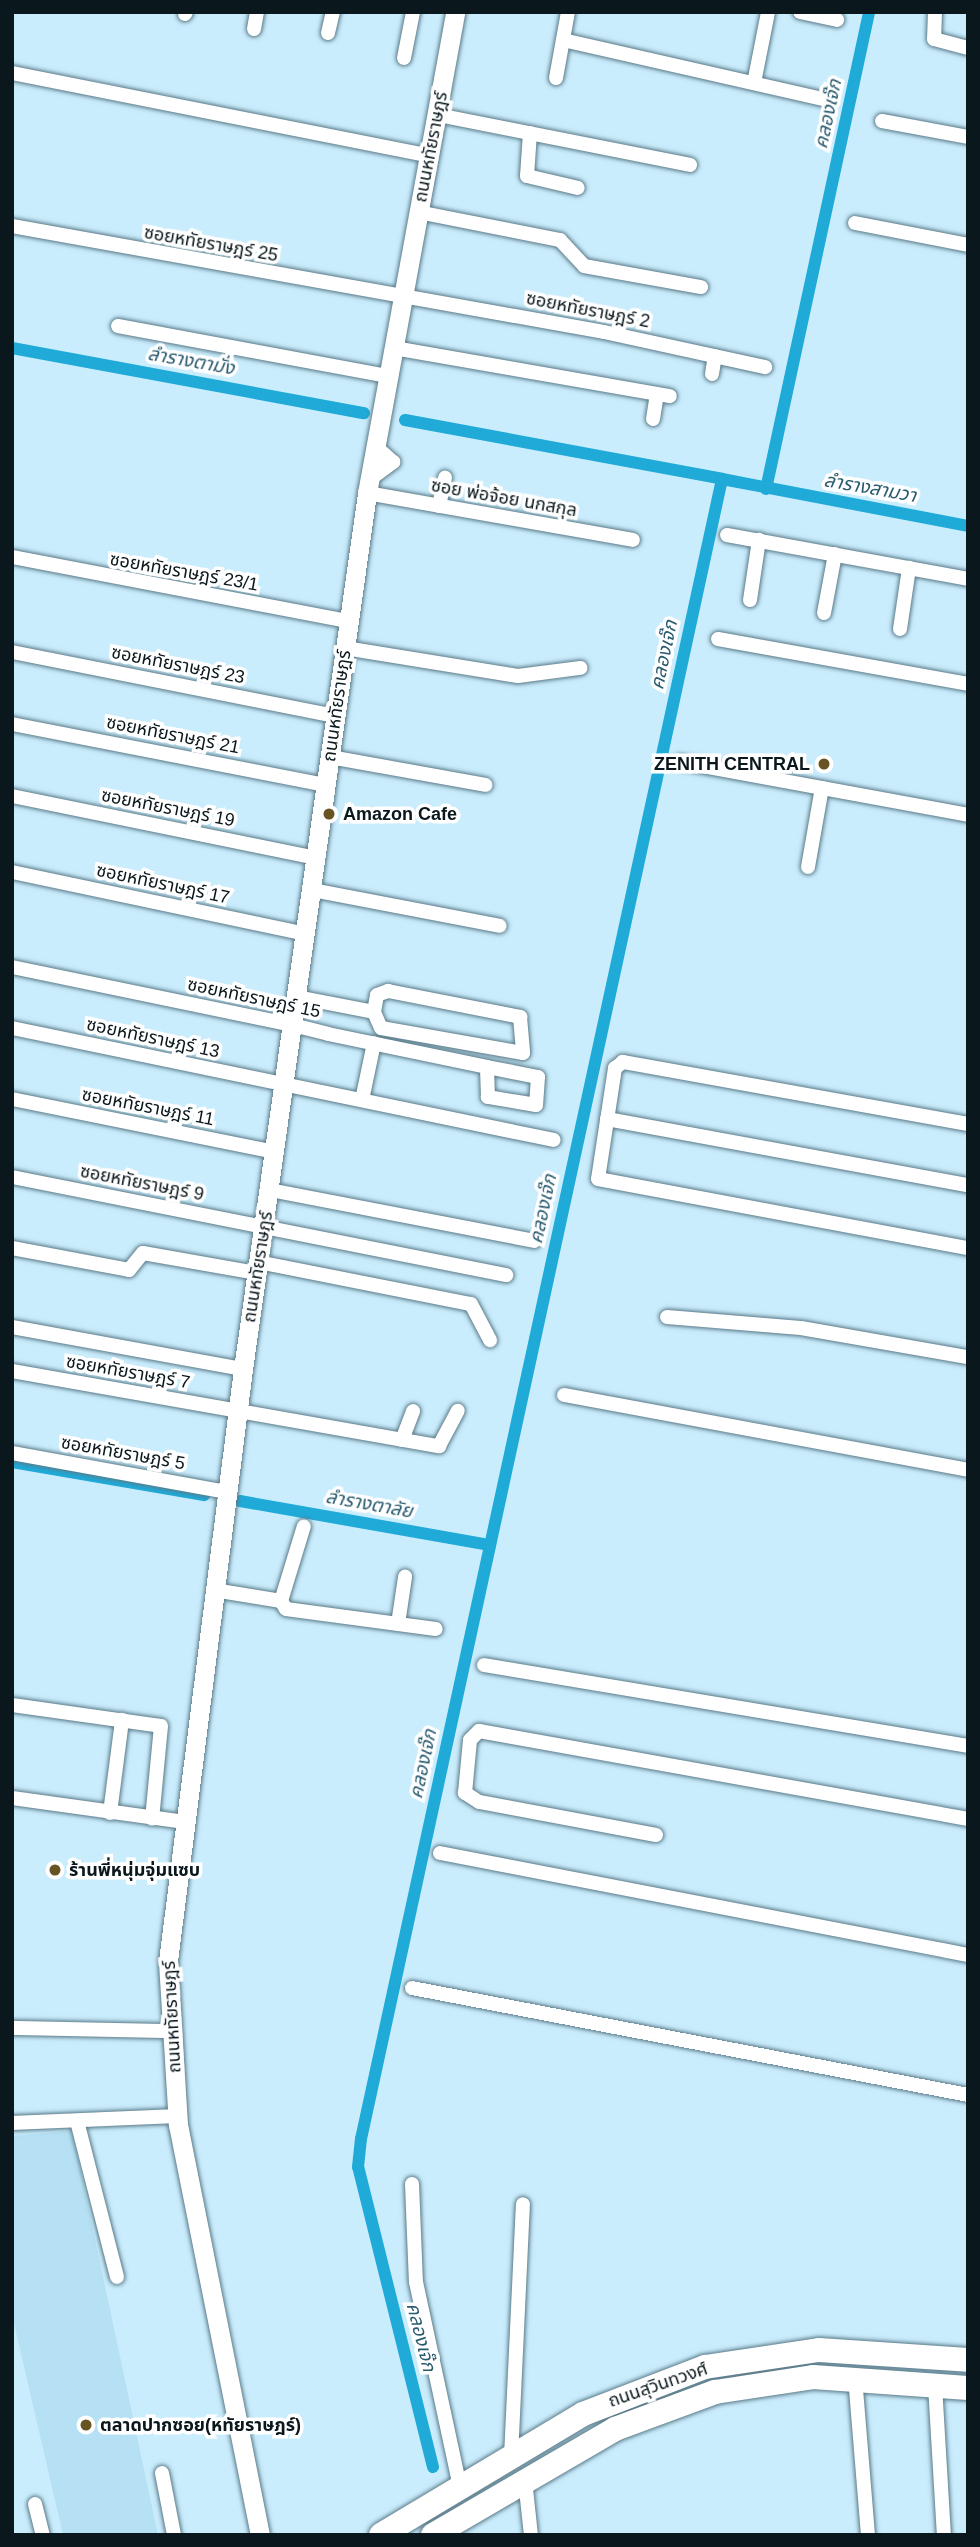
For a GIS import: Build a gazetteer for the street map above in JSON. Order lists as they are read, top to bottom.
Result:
{
  "streets": {
    "highway": ["ถนนสุวินทวงศ์"],
    "main road": ["ถนนหทัยราษฎร์"],
    "street": [
      "ซอยหทัยราษฎร์ 25",
      "ซอยหทัยราษฎร์ 2",
      "ซอย พ่อจ้อย นกสกุล",
      "ซอยหทัยราษฎร์ 23/1",
      "ซอยหทัยราษฎร์ 23",
      "ซอยหทัยราษฎร์ 21",
      "ซอยหทัยราษฎร์ 19",
      "ซอยหทัยราษฎร์ 17",
      "ซอยหทัยราษฎร์ 15",
      "ซอยหทัยราษฎร์ 13",
      "ซอยหทัยราษฎร์ 11",
      "ซอยหทัยราษฎร์ 9",
      "ซอยหทัยราษฎร์ 7",
      "ซอยหทัยราษฎร์ 5"
    ]
  },
  "crossings": [
    ["ถนนหทัยราษฎร์", "ซอยหทัยราษฎร์ 25"],
    ["ถนนหทัยราษฎร์", "ซอยหทัยราษฎร์ 2"],
    ["ถนนหทัยราษฎร์", "ซอย พ่อจ้อย นกสกุล"],
    ["ถนนหทัยราษฎร์", "ซอยหทัยราษฎร์ 23/1"],
    ["ถนนหทัยราษฎร์", "ซอยหทัยราษฎร์ 23"],
    ["ถนนหทัยราษฎร์", "ซอยหทัยราษฎร์ 21"],
    ["ถนนหทัยราษฎร์", "ซอยหทัยราษฎร์ 19"],
    ["ถนนหทัยราษฎร์", "ซอยหทัยราษฎร์ 17"],
    ["ถนนหทัยราษฎร์", "ซอยหทัยราษฎร์ 15"],
    ["ถนนหทัยราษฎร์", "ซอยหทัยราษฎร์ 13"],
    ["ถนนหทัยราษฎร์", "ซอยหทัยราษฎร์ 11"],
    ["ถนนหทัยราษฎร์", "ซอยหทัยราษฎร์ 9"],
    ["ถนนหทัยราษฎร์", "ซอยหทัยราษฎร์ 7"],
    ["ถนนหทัยราษฎร์", "ซอยหทัยราษฎร์ 5"],
    ["ซอยหทัยราษฎร์ 25", "ซอยหทัยราษฎร์ 2"]
  ],
  "water": [
    "คลองเจ๊ก",
    "ลำรางตามั่ง",
    "ลำรางสามวา",
    "ลำรางตาลัย"
  ],
  "places": [
    "ZENITH CENTRAL",
    "Amazon Cafe",
    "ร้านพี่หนุ่มจุ่มแซบ",
    "ตลาดปากซอย(หทัยราษฎร์)"
  ]
}
